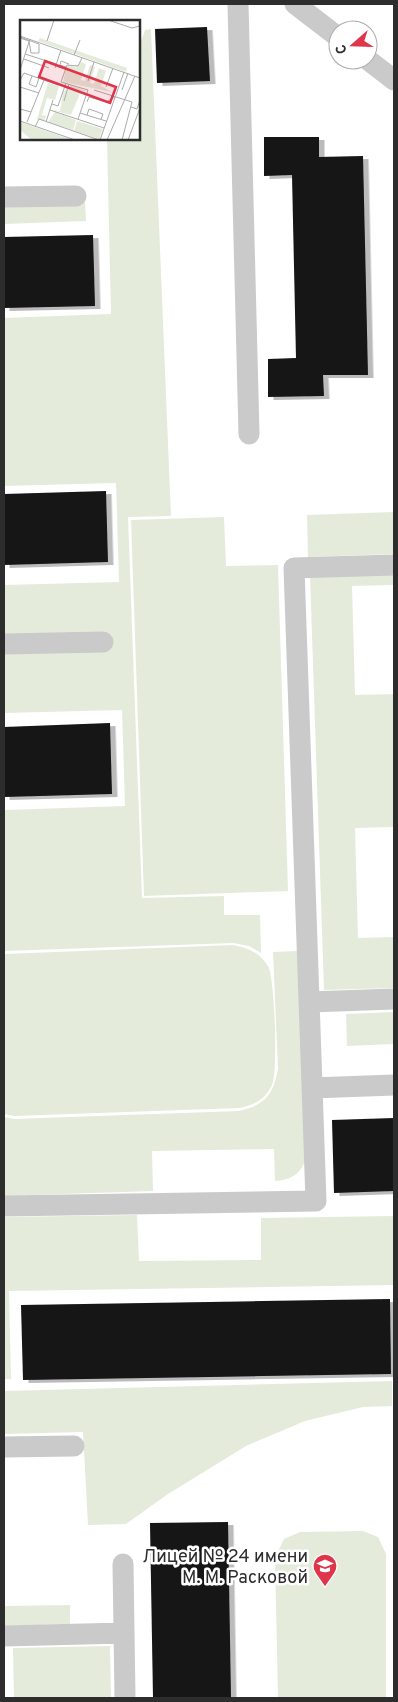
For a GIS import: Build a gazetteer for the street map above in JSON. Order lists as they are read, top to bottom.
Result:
{
  "places": {
    "school or university": ["Лицей № 24 имени М. М. Расковой"]
  },
  "north": "left"
}
